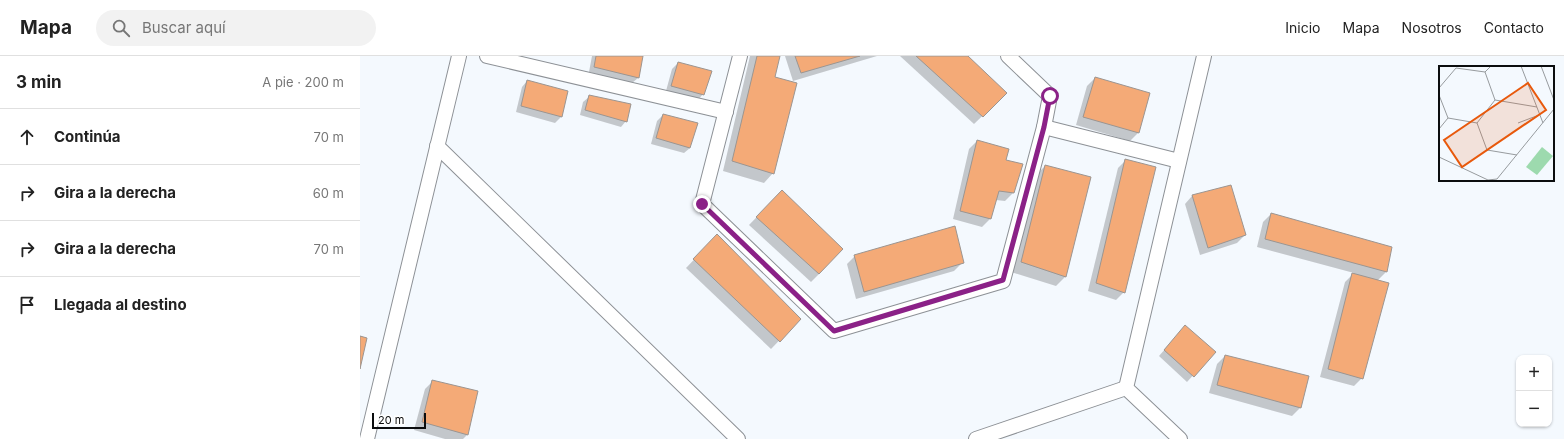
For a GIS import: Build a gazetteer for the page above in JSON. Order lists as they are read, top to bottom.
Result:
{
  "scale_bar": "20 m",
  "page": {
    "header": "Mapa",
    "search": "Buscar aquí",
    "nav": [
      "Inicio",
      "Mapa",
      "Nosotros",
      "Contacto"
    ],
    "heading": ["3 min", "A pie · 200 m"],
    "list": [
      ["Continúa", "70 m"],
      ["Gira a la derecha", "60 m"],
      ["Gira a la derecha", "70 m"],
      "Llegada al destino"
    ],
    "map_buttons": ["+", "−"],
    "scale": "20 m"
  }
}
